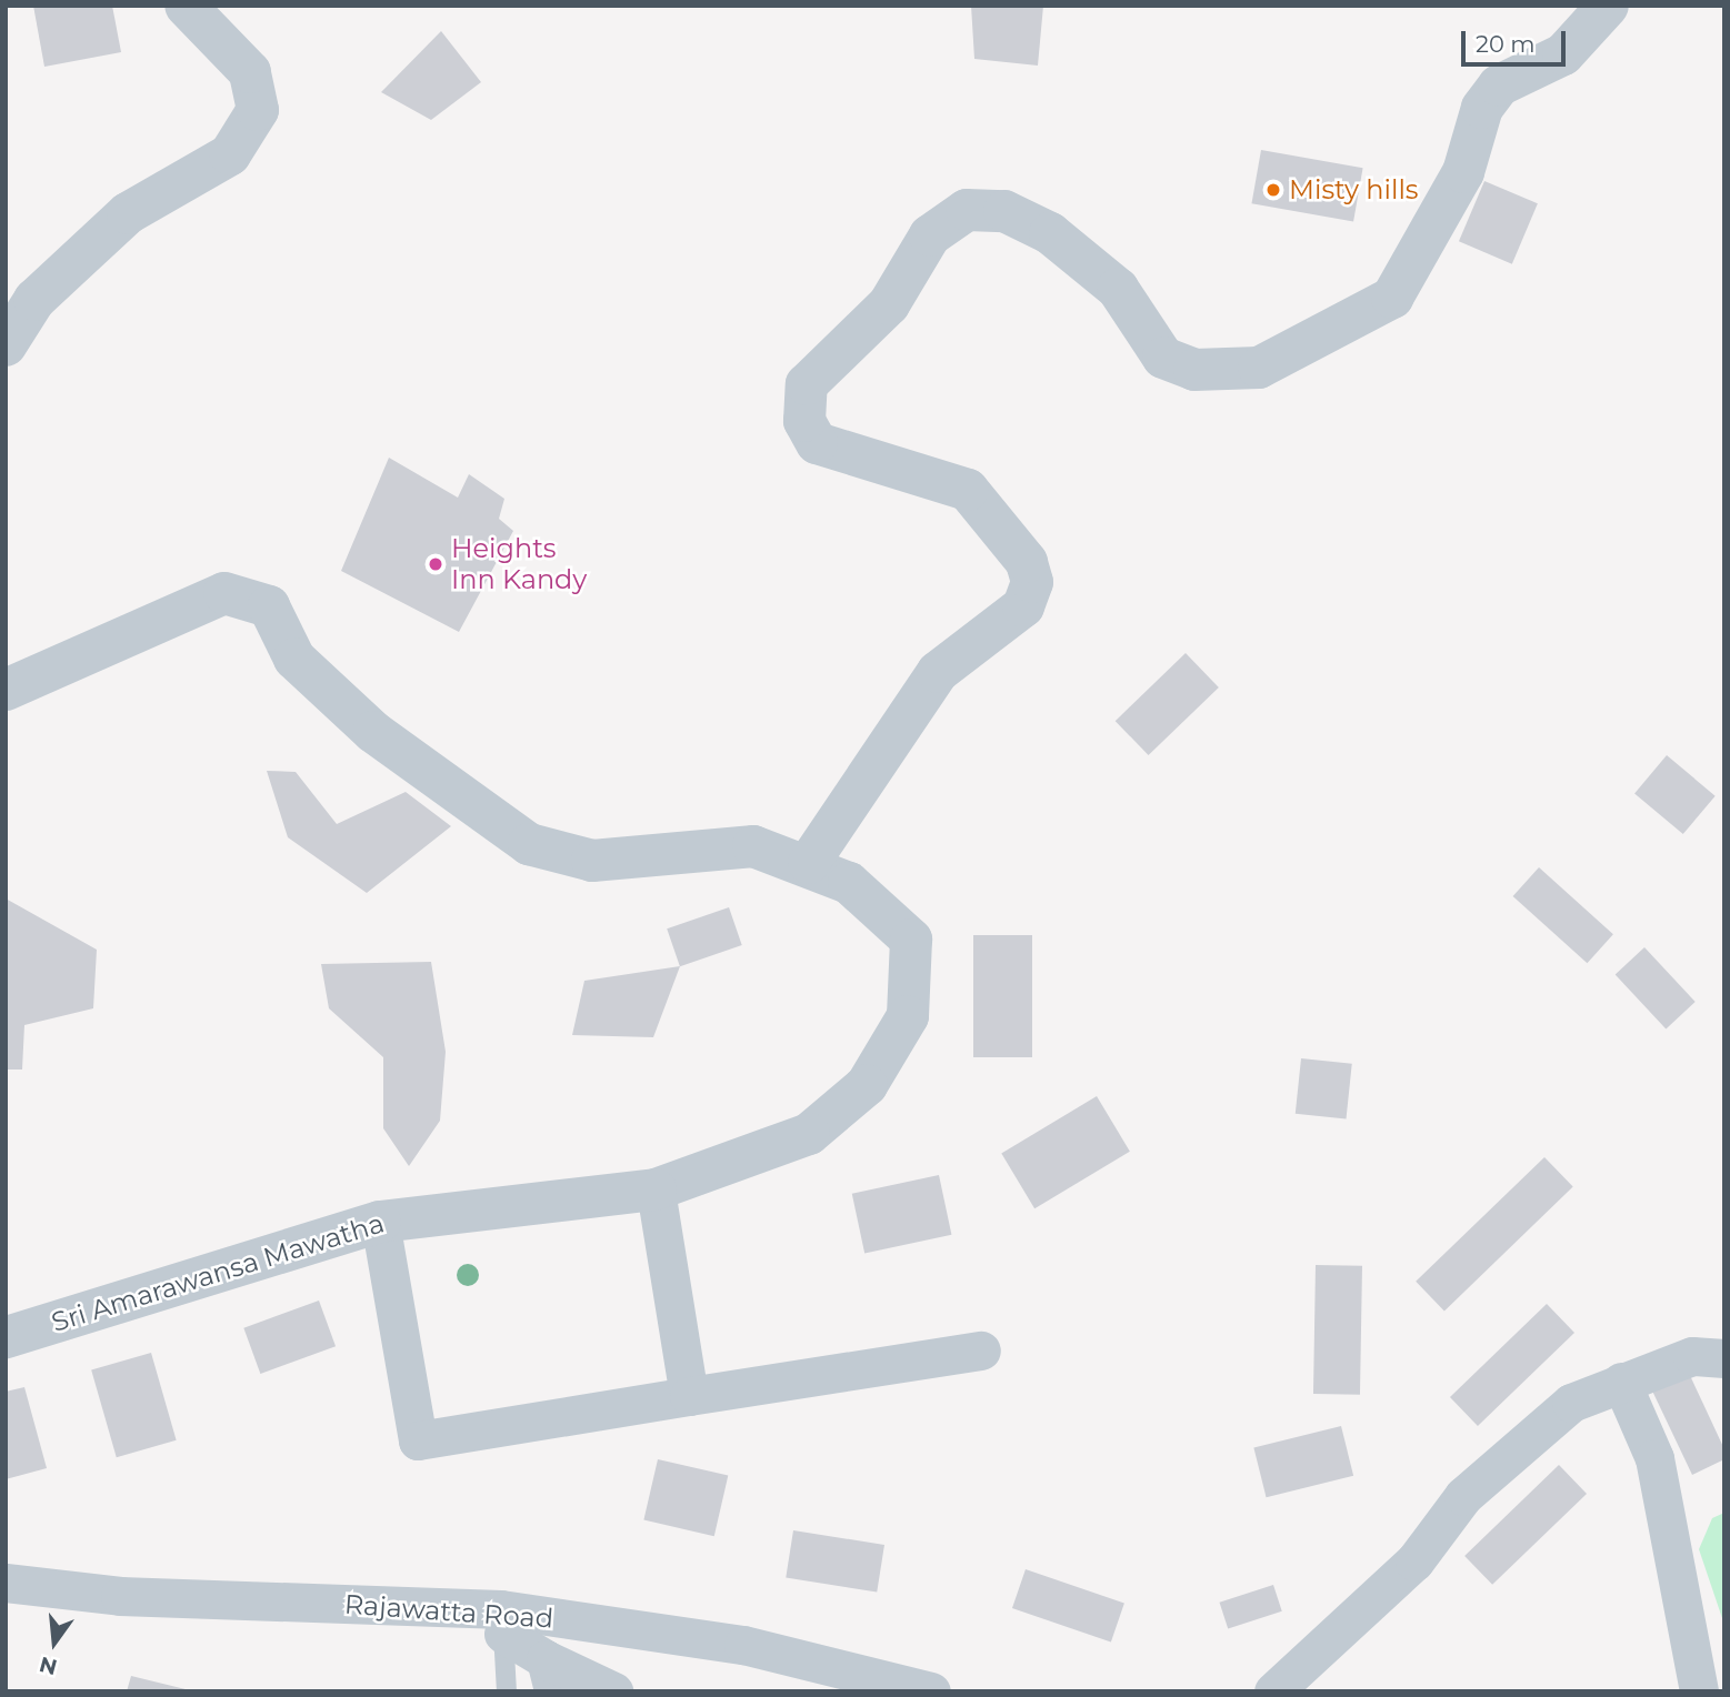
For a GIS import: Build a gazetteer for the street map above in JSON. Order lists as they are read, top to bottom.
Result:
{
  "streets": {
    "street": ["Sri Amarawansa Mawatha", "Rajawatta Road"]
  },
  "places": ["Misty hills", "Heights Inn Kandy"],
  "scale_bar": "20 m",
  "north": "bottom"
}
